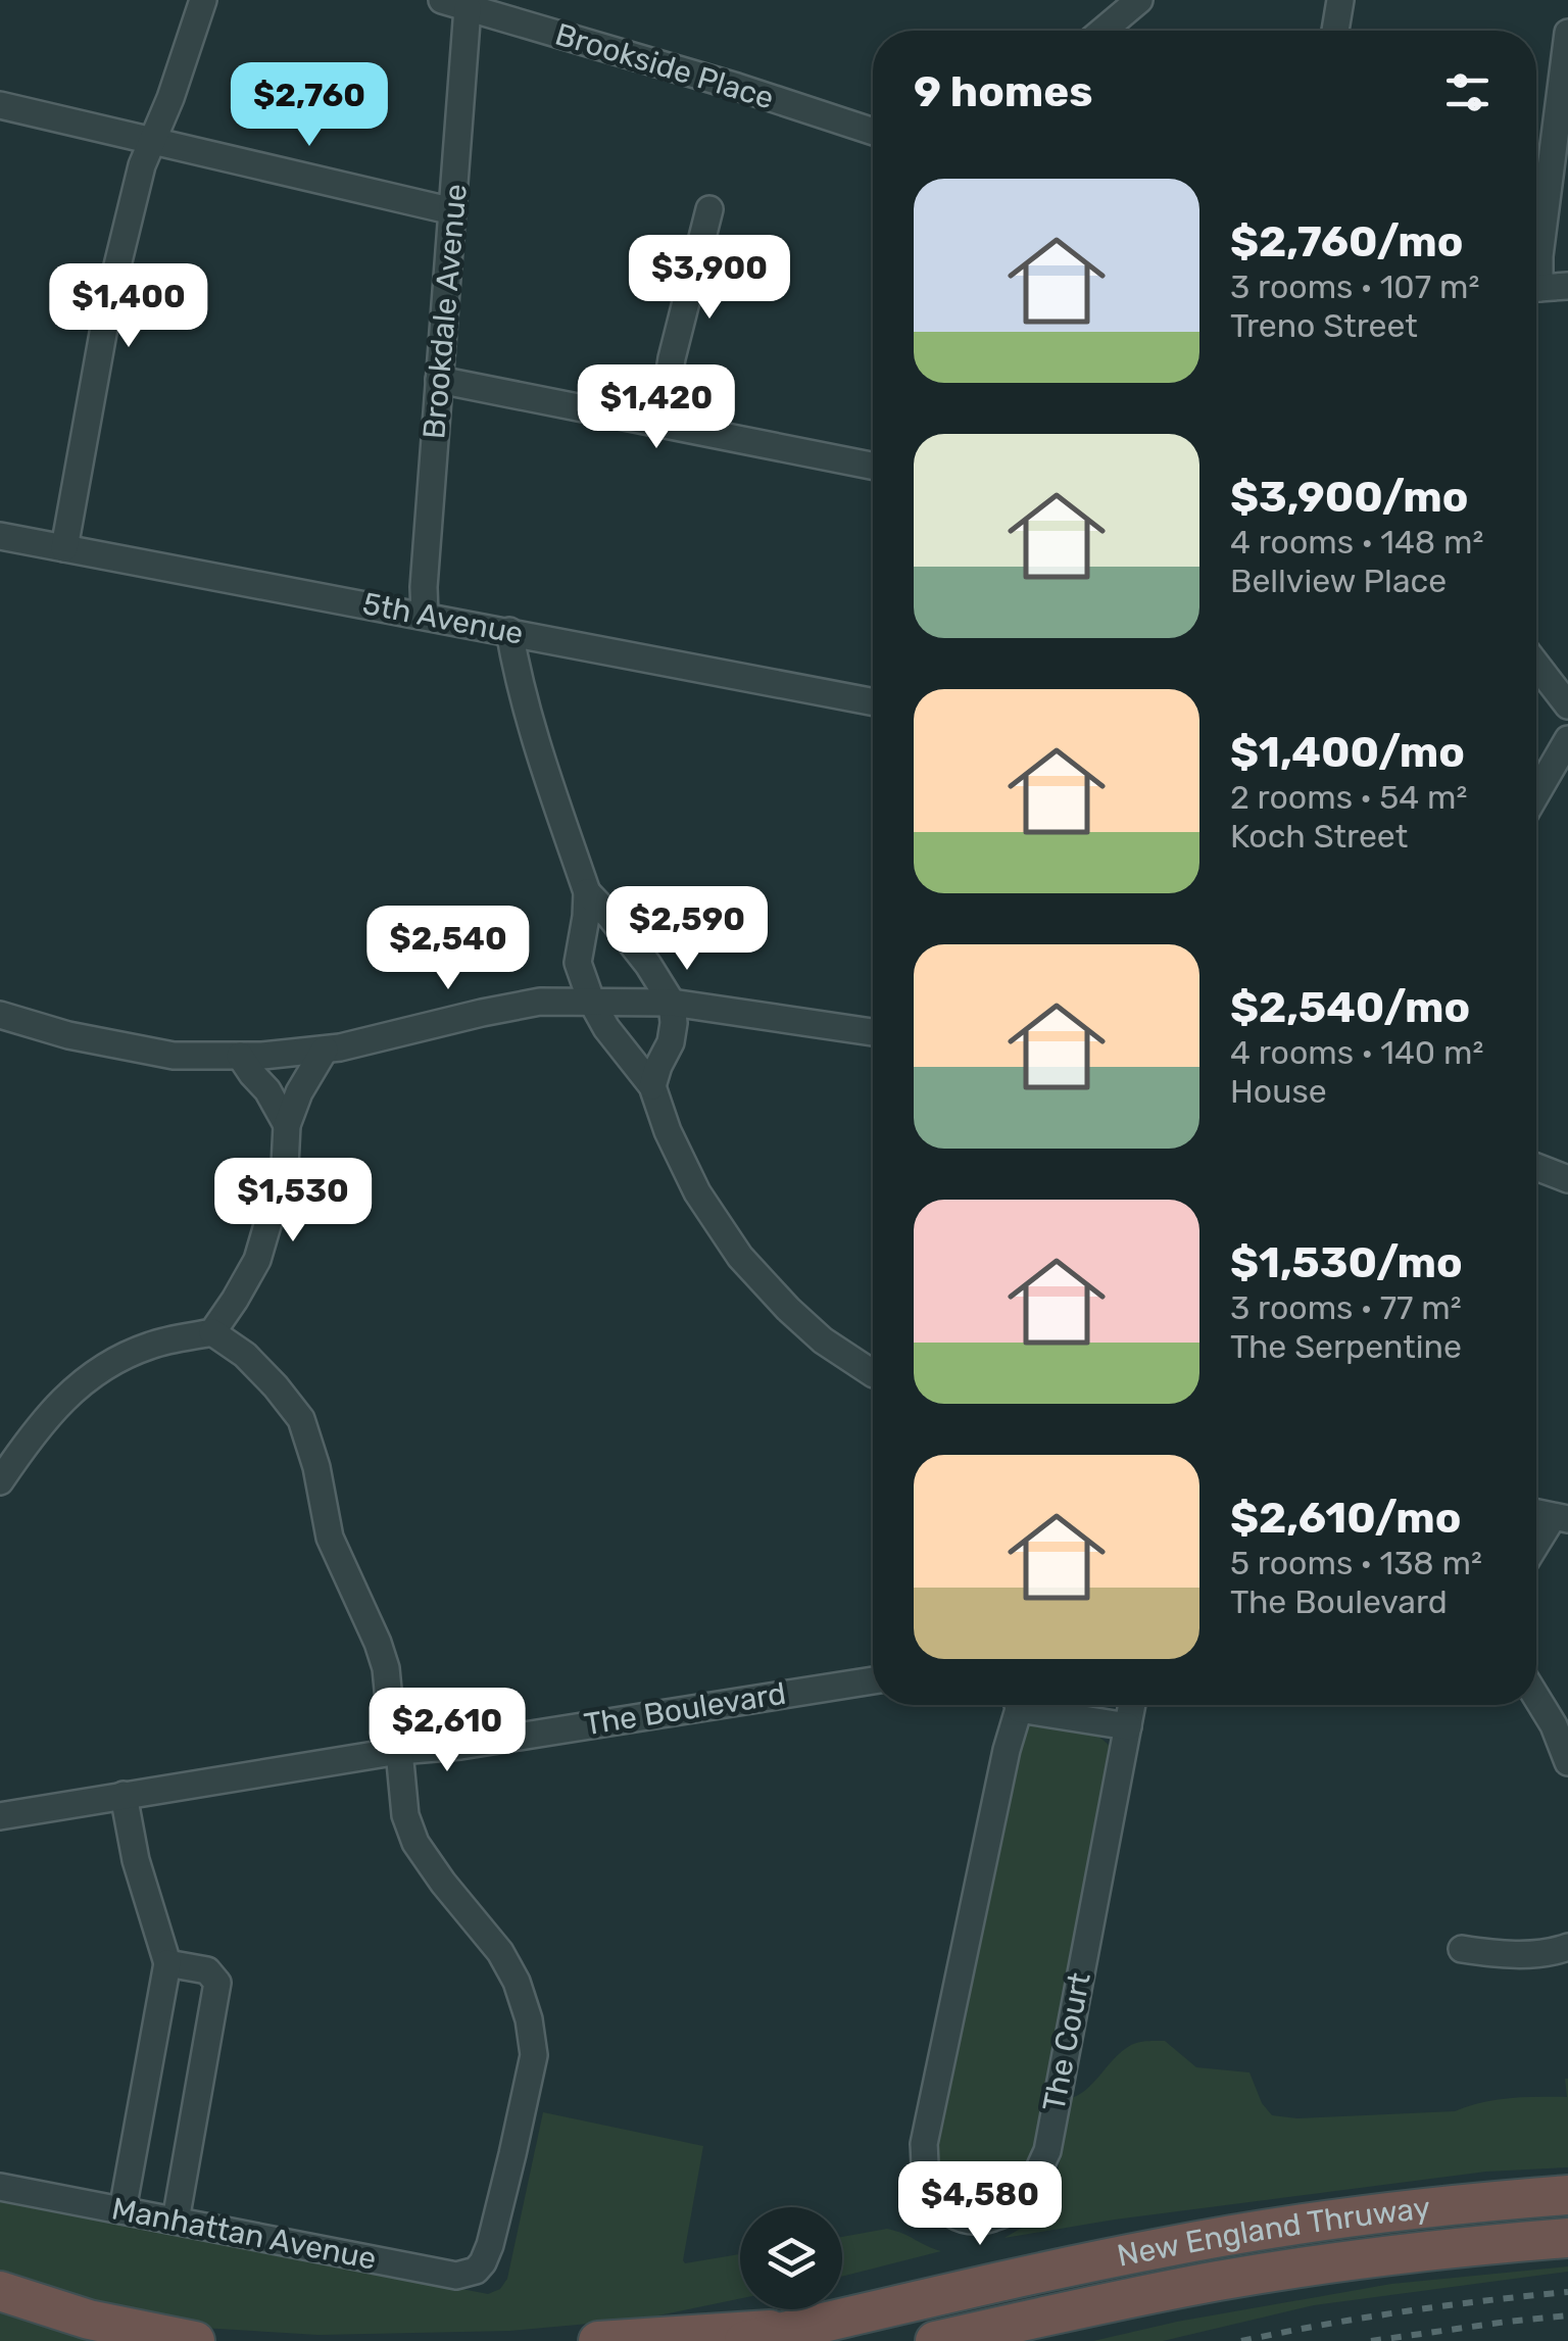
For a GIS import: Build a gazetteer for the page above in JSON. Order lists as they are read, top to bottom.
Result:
{
  "streets": {
    "highway": ["New England Thruway"],
    "street": [
      "Brookside Place",
      "Brookdale Avenue",
      "5th Avenue",
      "The Boulevard",
      "The Court",
      "Manhattan Avenue"
    ]
  },
  "crossings": [
    ["Brookside Place", "Brookdale Avenue"],
    ["Brookdale Avenue", "5th Avenue"],
    ["The Boulevard", "Manhattan Avenue"]
  ],
  "page": {
    "heading": "9 homes",
    "price": [
      "$2,760",
      "$3,900",
      "$1,400",
      "$1,420",
      "$2,590",
      "$2,540",
      "$1,530",
      "$2,610",
      "$4,580"
    ],
    "list": [
      {
        "name": "$2,760/mo",
        "note": "3 rooms · 107 m² · Treno Street"
      },
      {
        "name": "$3,900/mo",
        "note": "4 rooms · 148 m² · Bellview Place"
      },
      {
        "name": "$1,400/mo",
        "note": "2 rooms · 54 m² · Koch Street"
      },
      {
        "name": "$2,540/mo",
        "note": "4 rooms · 140 m² · House"
      },
      {
        "name": "$1,530/mo",
        "note": "3 rooms · 77 m² · The Serpentine"
      },
      {
        "name": "$2,610/mo",
        "note": "5 rooms · 138 m² · The Boulevard"
      }
    ]
  }
}
